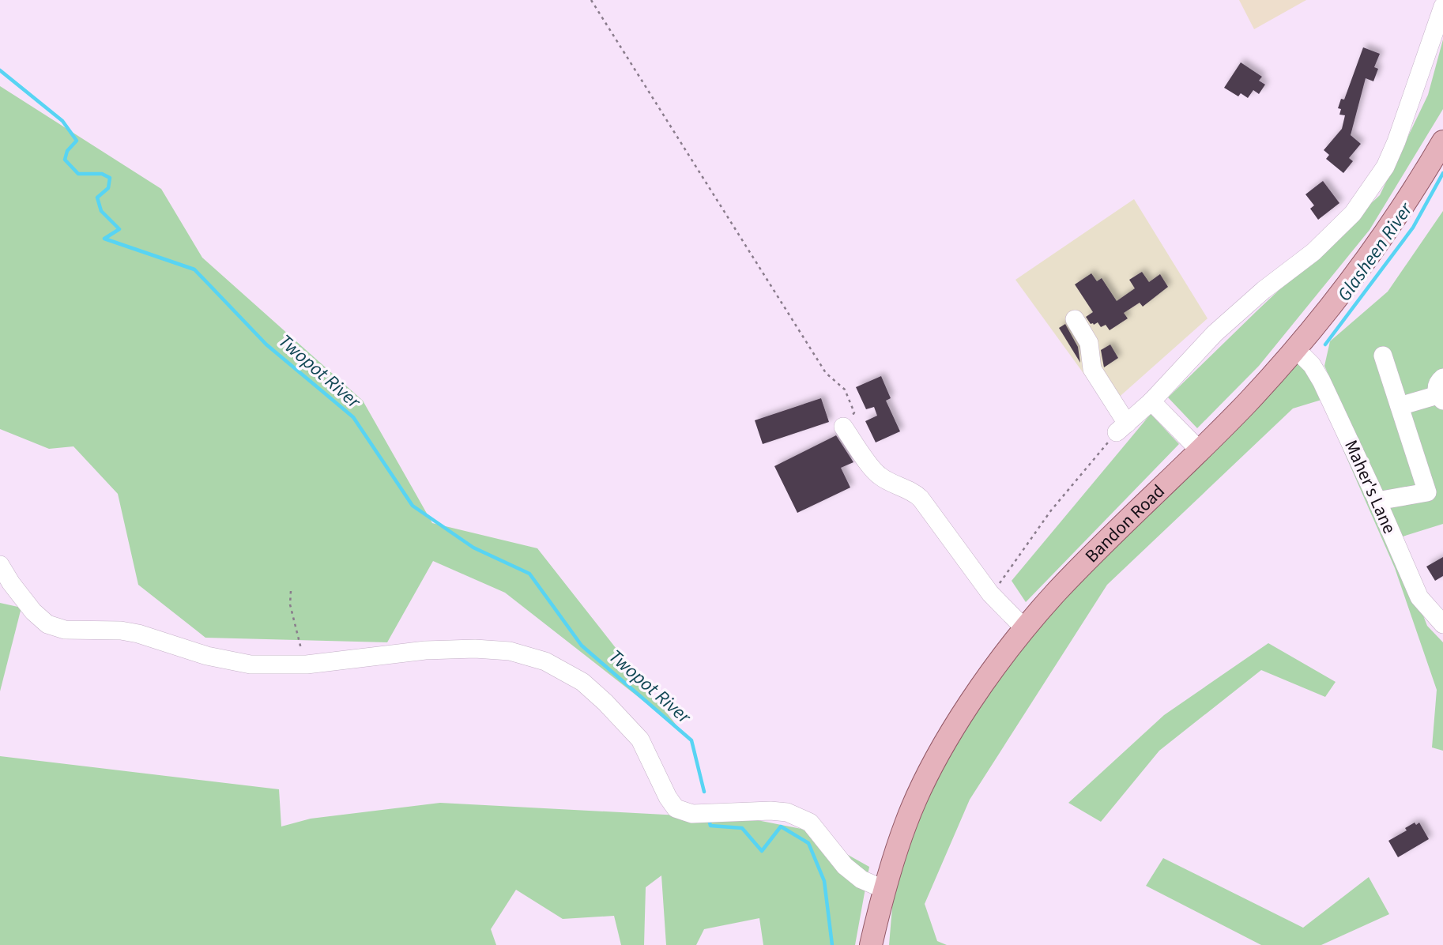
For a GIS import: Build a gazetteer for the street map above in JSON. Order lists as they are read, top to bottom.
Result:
{
  "streets": {
    "main road": ["Bandon Road"],
    "street": ["Maher's Lane"]
  },
  "crossings": [
    ["Maher's Lane", "Bandon Road"]
  ],
  "water": ["Glasheen River", "Twopot River"]
}
